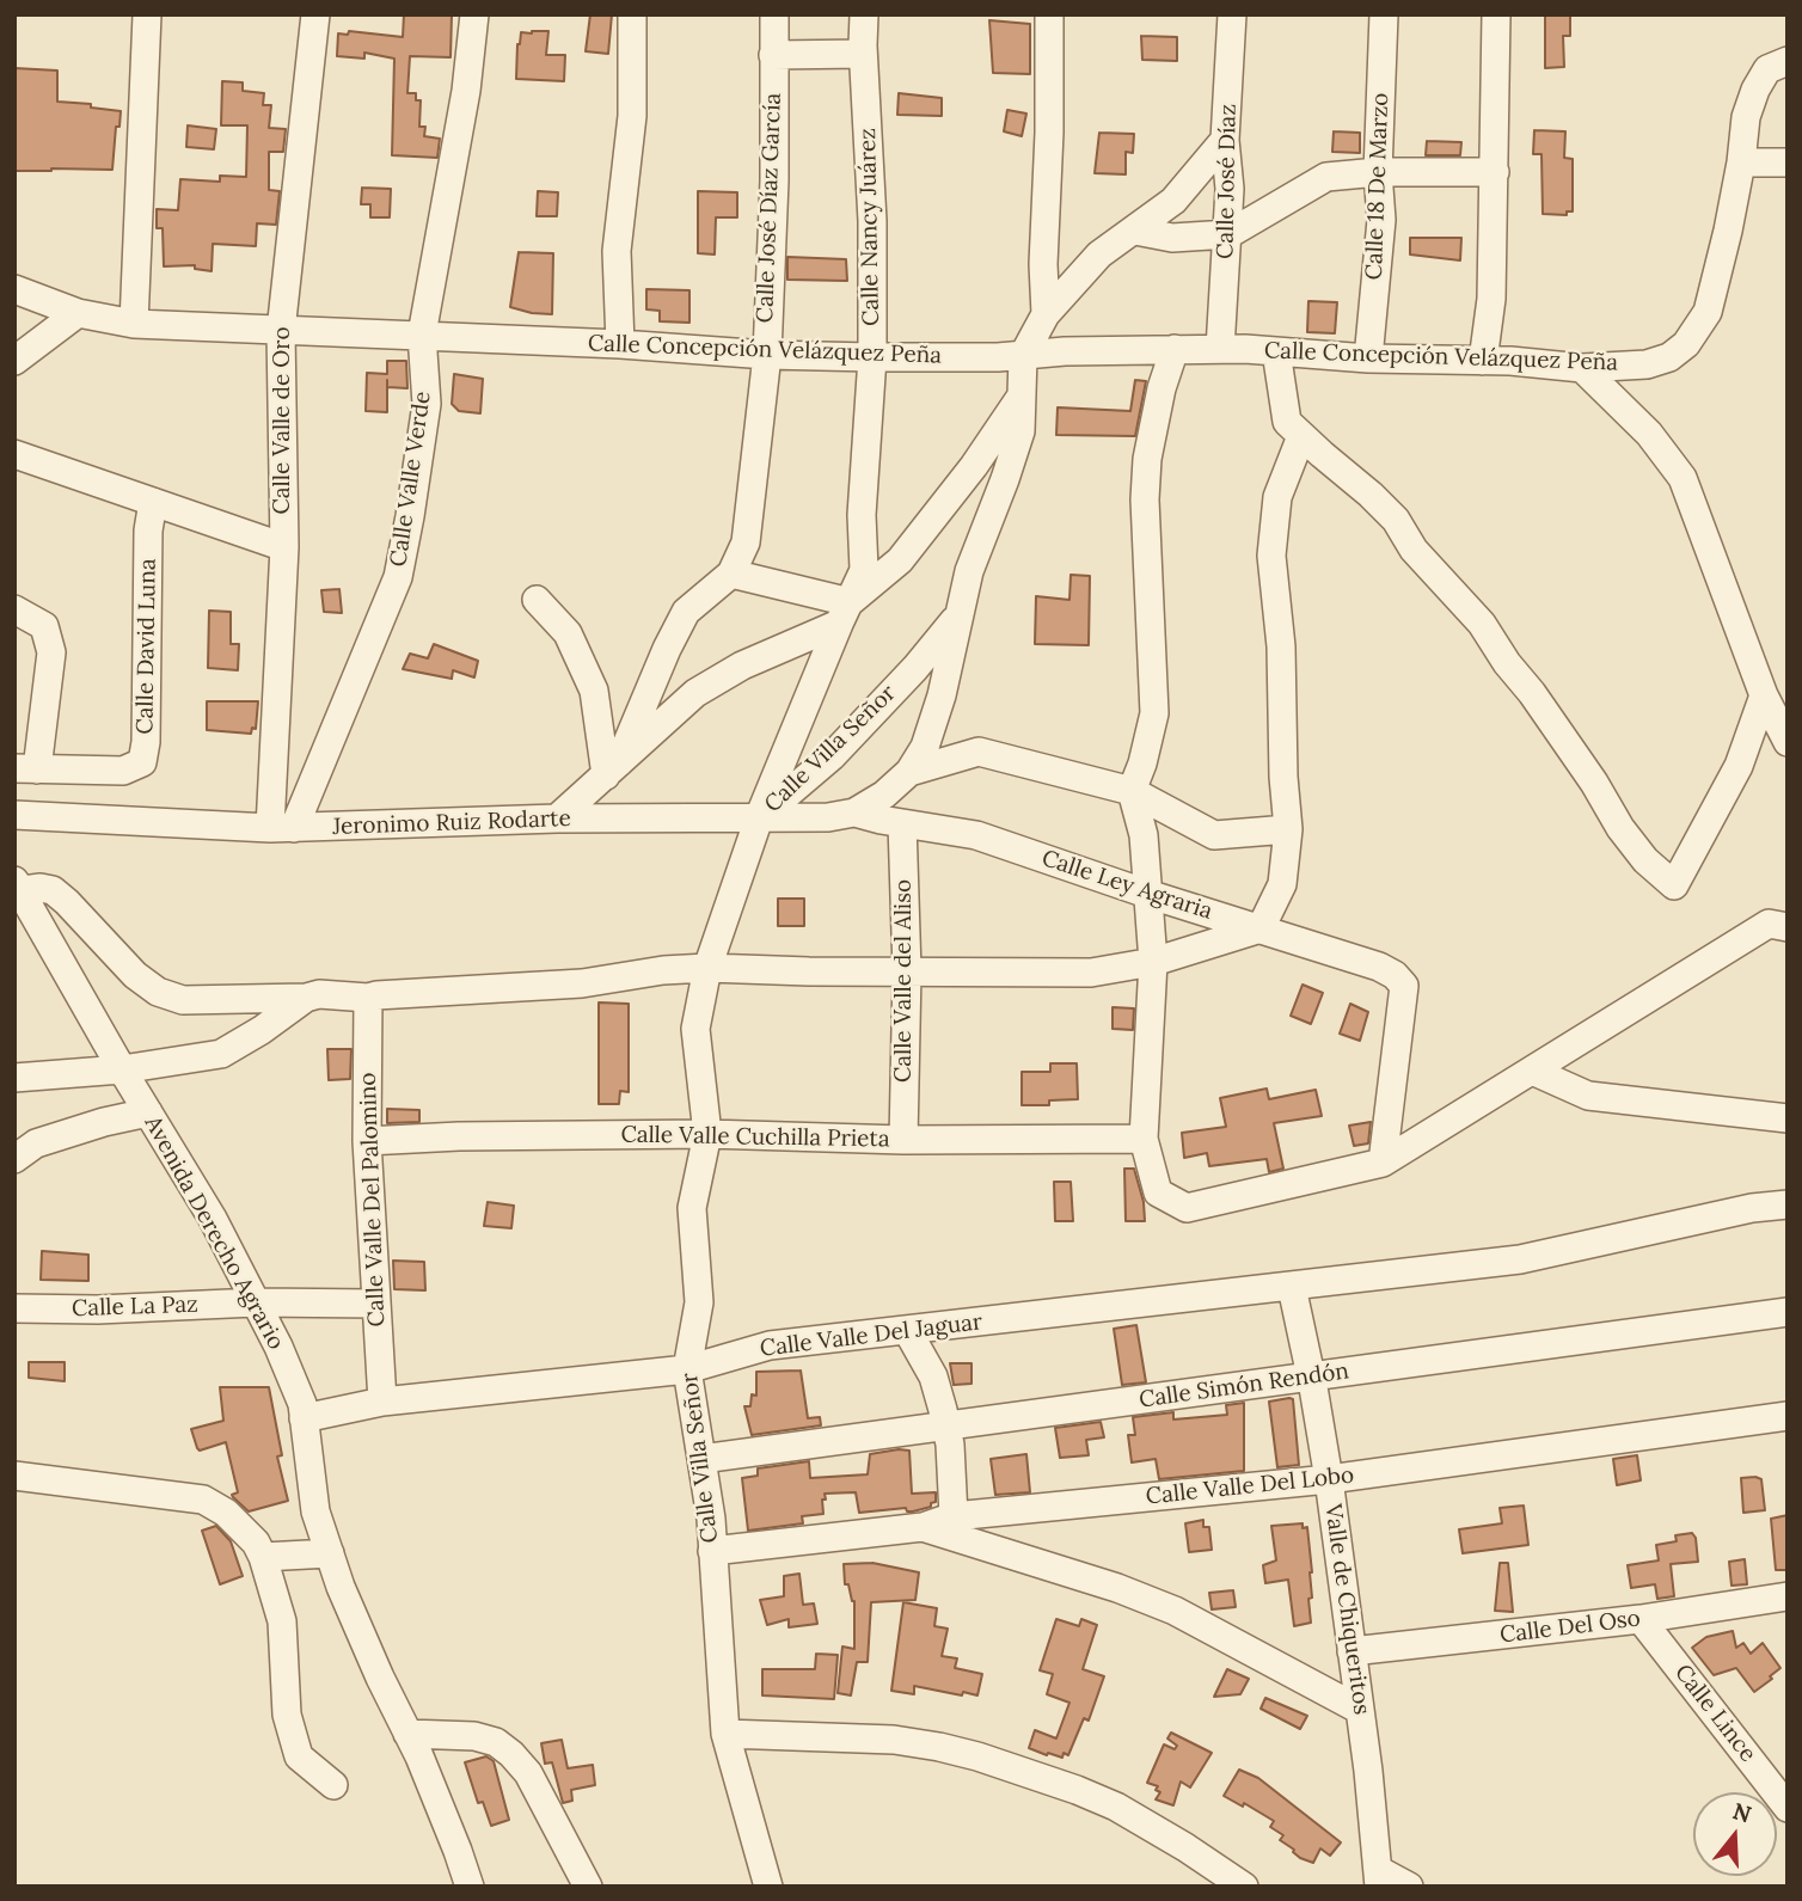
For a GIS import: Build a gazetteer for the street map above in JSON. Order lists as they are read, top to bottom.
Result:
{
  "streets": {
    "street": [
      "Calle José Díaz",
      "Calle 18 De Marzo",
      "Calle José Díaz García",
      "Calle Nancy Juárez",
      "Calle Concepción Velázquez Peña",
      "Calle Valle de Oro",
      "Calle Valle Verde",
      "Calle David Luna",
      "Calle Villa Señor",
      "Jeronimo Ruiz Rodarte",
      "Calle Ley Agraria",
      "Calle Valle del Aliso",
      "Calle Valle Cuchilla Prieta",
      "Calle Valle Del Palomino",
      "Avenida Derecho Agrario",
      "Calle La Paz",
      "Calle Valle Del Jaguar",
      "Calle Simón Rendón",
      "Calle Valle Del Lobo",
      "Valle de Chiqueritos",
      "Calle Del Oso",
      "Calle Lince"
    ]
  },
  "crossings": [
    ["Calle José Díaz", "Calle Concepción Velázquez Peña"],
    ["Calle José Díaz", "Calle Villa Señor"],
    ["Calle 18 De Marzo", "Calle Concepción Velázquez Peña"],
    ["Calle José Díaz García", "Calle Concepción Velázquez Peña"],
    ["Calle Nancy Juárez", "Calle Concepción Velázquez Peña"],
    ["Calle Nancy Juárez", "Calle Villa Señor"],
    ["Calle Nancy Juárez", "Jeronimo Ruiz Rodarte"],
    ["Calle Concepción Velázquez Peña", "Calle Valle de Oro"],
    ["Calle Concepción Velázquez Peña", "Calle Valle Verde"],
    ["Calle Concepción Velázquez Peña", "Calle Villa Señor"],
    ["Calle Valle de Oro", "Calle Valle Verde"],
    ["Calle Valle de Oro", "Jeronimo Ruiz Rodarte"],
    ["Calle Valle Verde", "Jeronimo Ruiz Rodarte"],
    ["Calle Villa Señor", "Jeronimo Ruiz Rodarte"],
    ["Calle Villa Señor", "Calle Valle Cuchilla Prieta"],
    ["Calle Villa Señor", "Calle Valle Del Jaguar"],
    ["Calle Villa Señor", "Calle Simón Rendón"],
    ["Calle Villa Señor", "Calle Valle Del Lobo"],
    ["Jeronimo Ruiz Rodarte", "Calle Ley Agraria"],
    ["Calle Ley Agraria", "Calle Valle del Aliso"],
    ["Calle Ley Agraria", "Calle Valle Cuchilla Prieta"],
    ["Calle Valle del Aliso", "Calle Valle Cuchilla Prieta"],
    ["Calle Valle Cuchilla Prieta", "Calle Valle Del Palomino"],
    ["Calle Valle Del Palomino", "Calle La Paz"],
    ["Calle Valle Del Palomino", "Calle Valle Del Jaguar"],
    ["Avenida Derecho Agrario", "Calle La Paz"],
    ["Avenida Derecho Agrario", "Calle Valle Del Jaguar"],
    ["Calle Valle Del Jaguar", "Valle de Chiqueritos"],
    ["Calle Simón Rendón", "Valle de Chiqueritos"],
    ["Calle Valle Del Lobo", "Valle de Chiqueritos"],
    ["Valle de Chiqueritos", "Calle Del Oso"],
    ["Calle Del Oso", "Calle Lince"]
  ],
  "north": "top"
}
